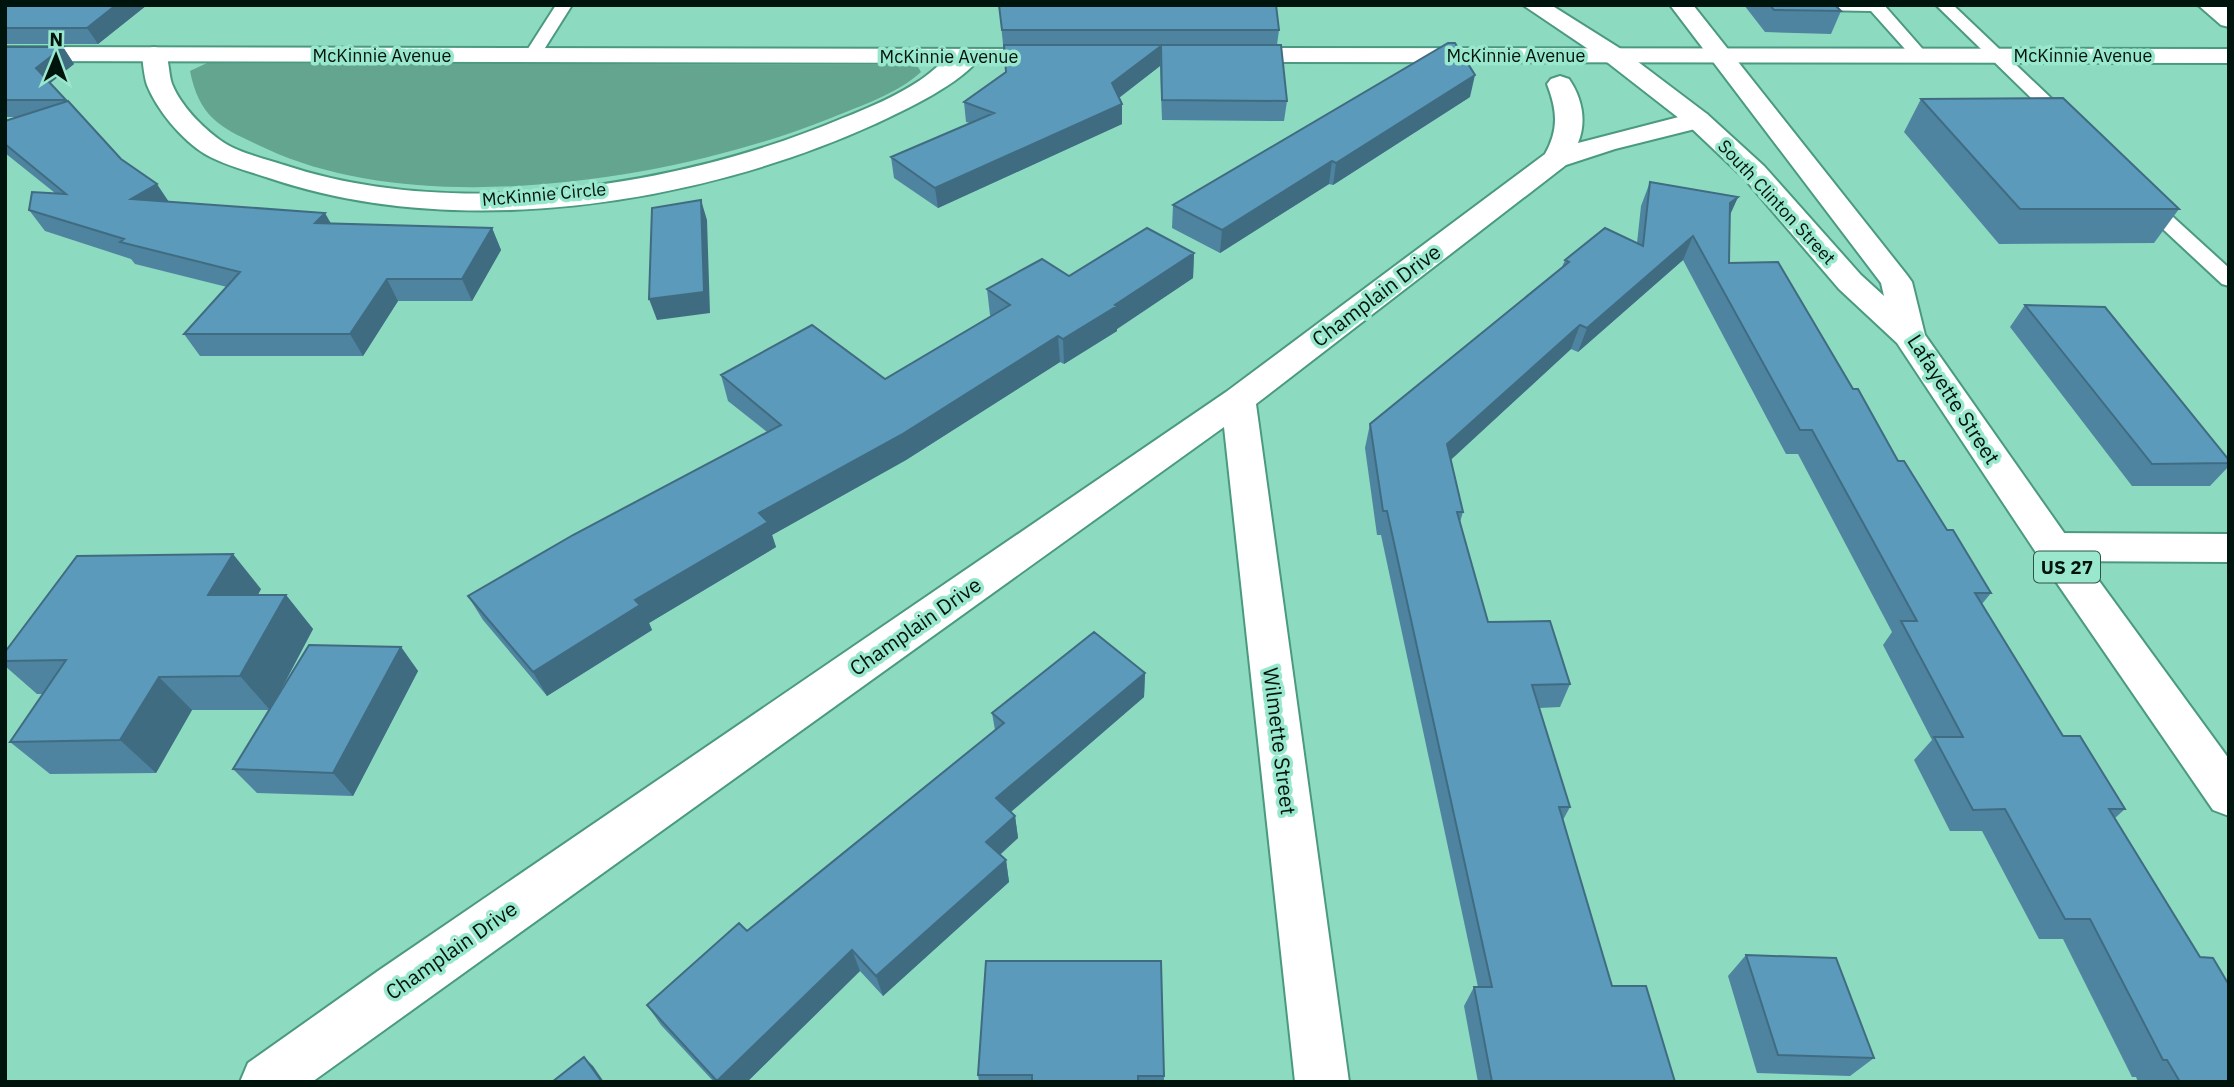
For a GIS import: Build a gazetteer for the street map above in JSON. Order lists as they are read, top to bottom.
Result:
{
  "streets": {
    "main road": [
      "McKinnie Avenue",
      "McKinnie Circle",
      "South Clinton Street",
      "Champlain Drive",
      "Lafayette Street",
      "US 27",
      "Wilmette Street"
    ]
  },
  "crossings": [
    ["McKinnie Avenue", "McKinnie Circle"],
    ["McKinnie Avenue", "South Clinton Street"],
    ["McKinnie Avenue", "Lafayette Street"],
    ["South Clinton Street", "Champlain Drive"],
    ["South Clinton Street", "Lafayette Street"],
    ["Champlain Drive", "Wilmette Street"]
  ],
  "north": "top"
}
